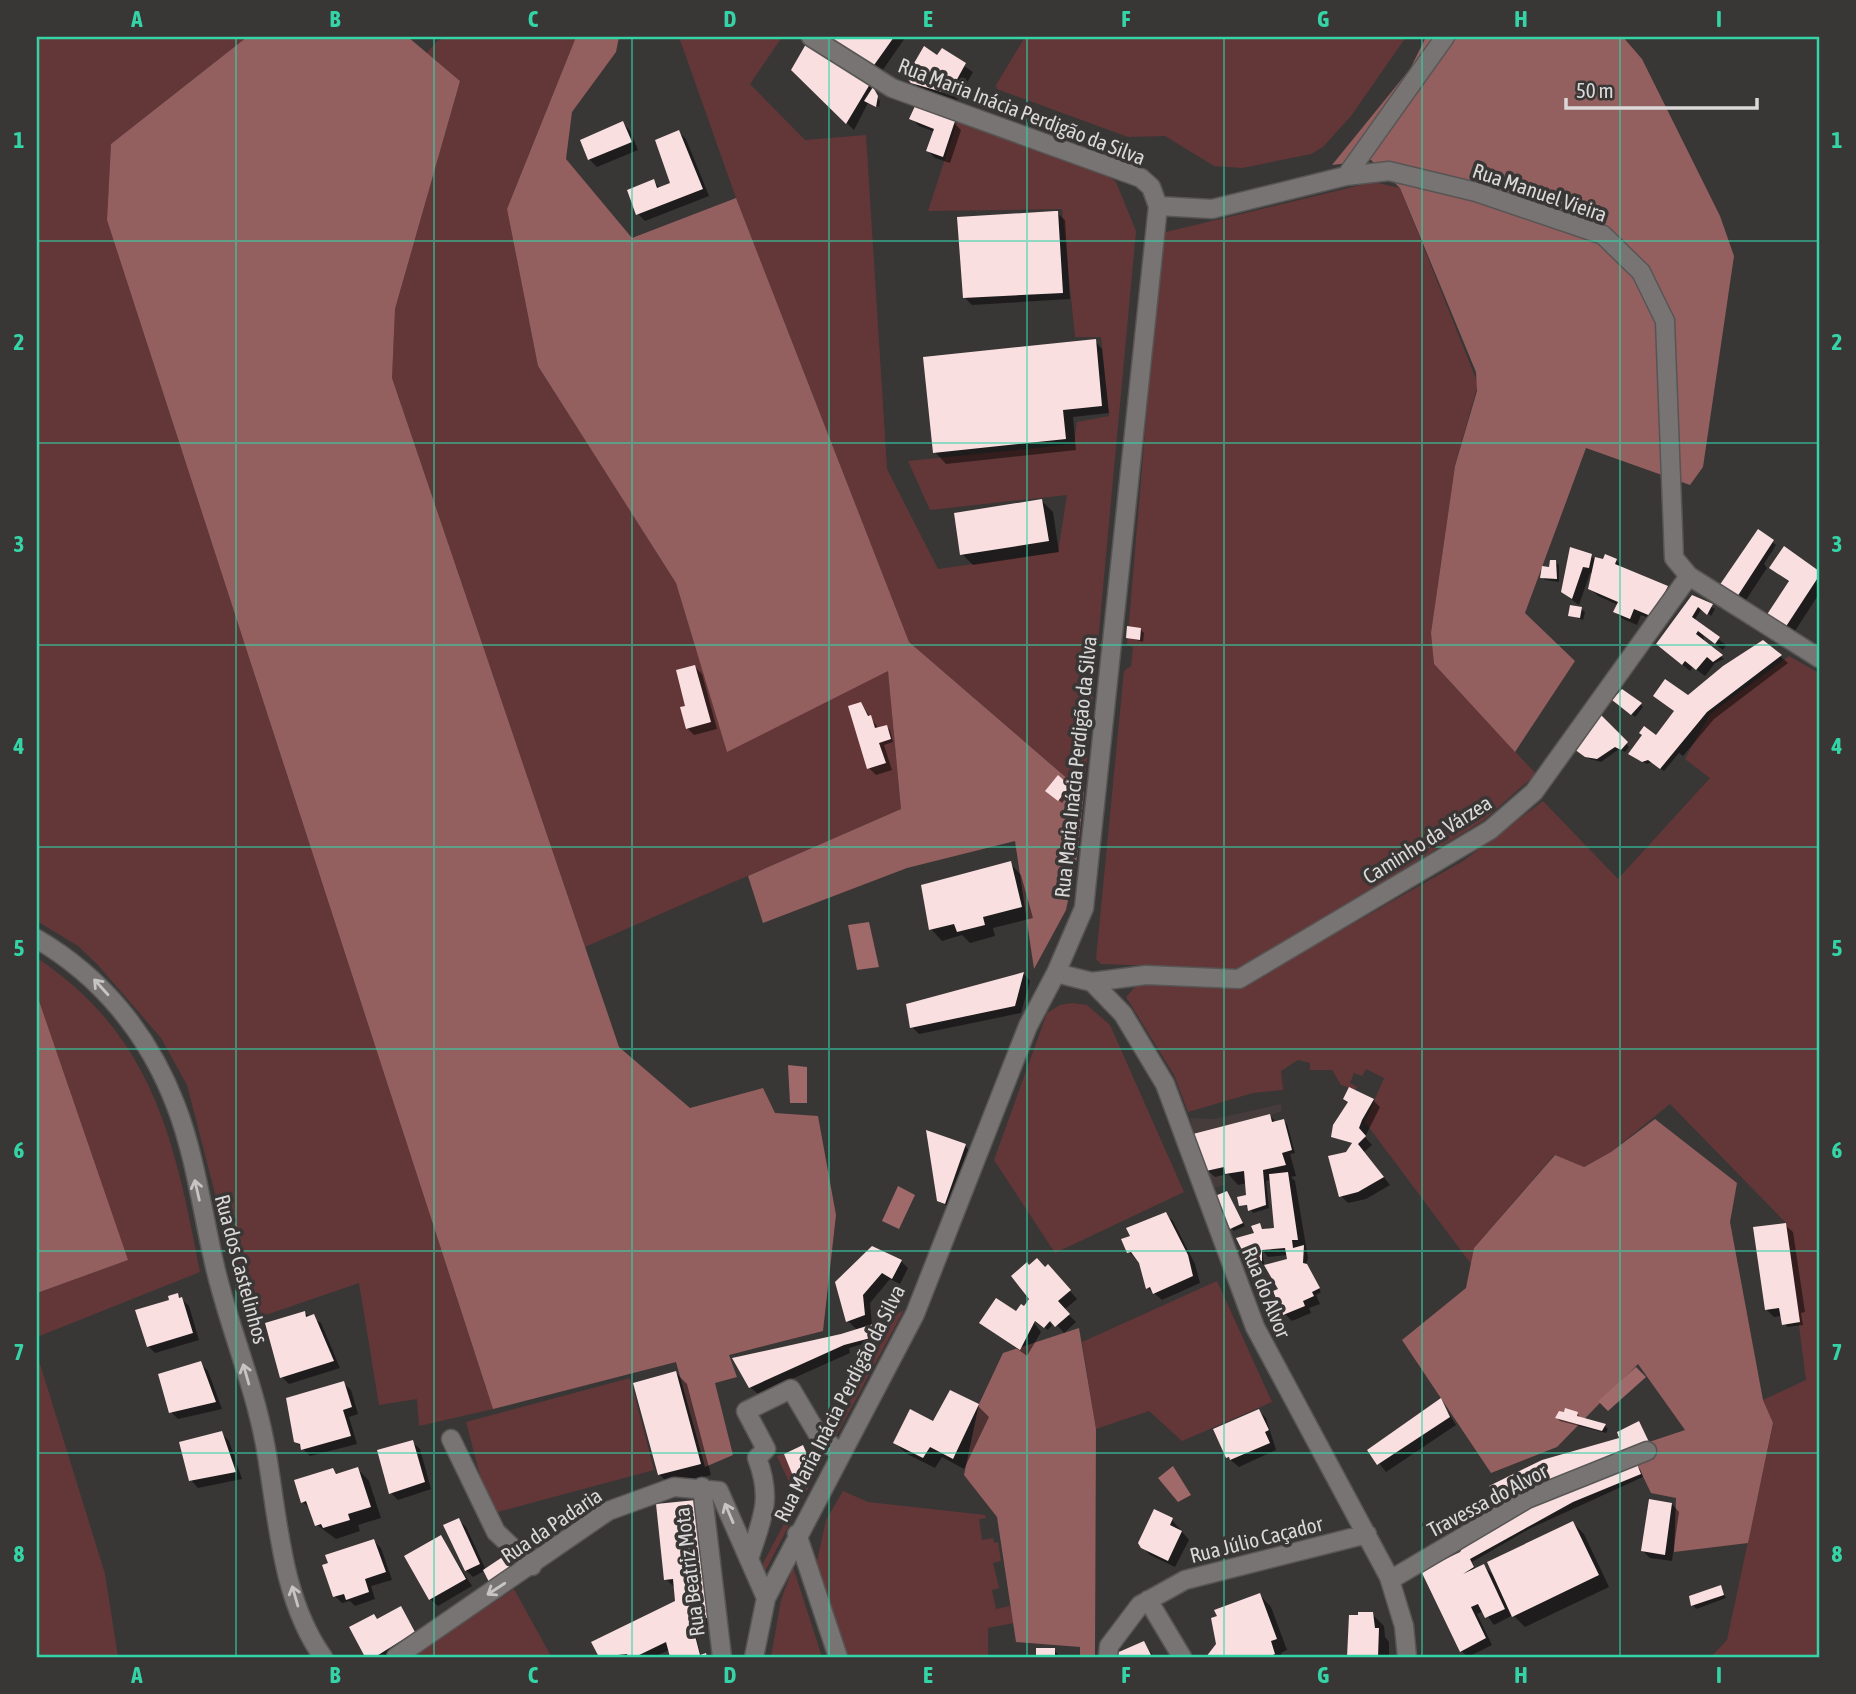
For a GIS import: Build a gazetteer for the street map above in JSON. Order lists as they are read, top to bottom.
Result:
{
  "streets": {
    "street": [
      "Rua Maria Inácia Perdigão da Silva",
      "Rua Manuel Vieira",
      "Caminho da Várzea",
      "Rua dos Castelinhos",
      "Rua do Alvor",
      "Travessa do Alvor",
      "Rua da Padaria",
      "Rua Júlio Caçador",
      "Rua Beatriz Mota"
    ]
  },
  "crossings": [
    ["Rua Maria Inácia Perdigão da Silva", "Rua Manuel Vieira"],
    ["Rua Manuel Vieira", "Caminho da Várzea"],
    ["Caminho da Várzea", "Rua do Alvor"],
    ["Rua do Alvor", "Travessa do Alvor"],
    ["Rua do Alvor", "Rua Júlio Caçador"],
    ["Rua da Padaria", "Rua Beatriz Mota"]
  ],
  "one_way": ["Rua dos Castelinhos", "Rua da Padaria"],
  "scale_bar": "50 m",
  "grid": {
    "columns": [
      "A",
      "B",
      "C",
      "D",
      "E",
      "F",
      "G",
      "H",
      "I"
    ],
    "rows": [
      "1",
      "2",
      "3",
      "4",
      "5",
      "6",
      "7",
      "8"
    ]
  }
}
